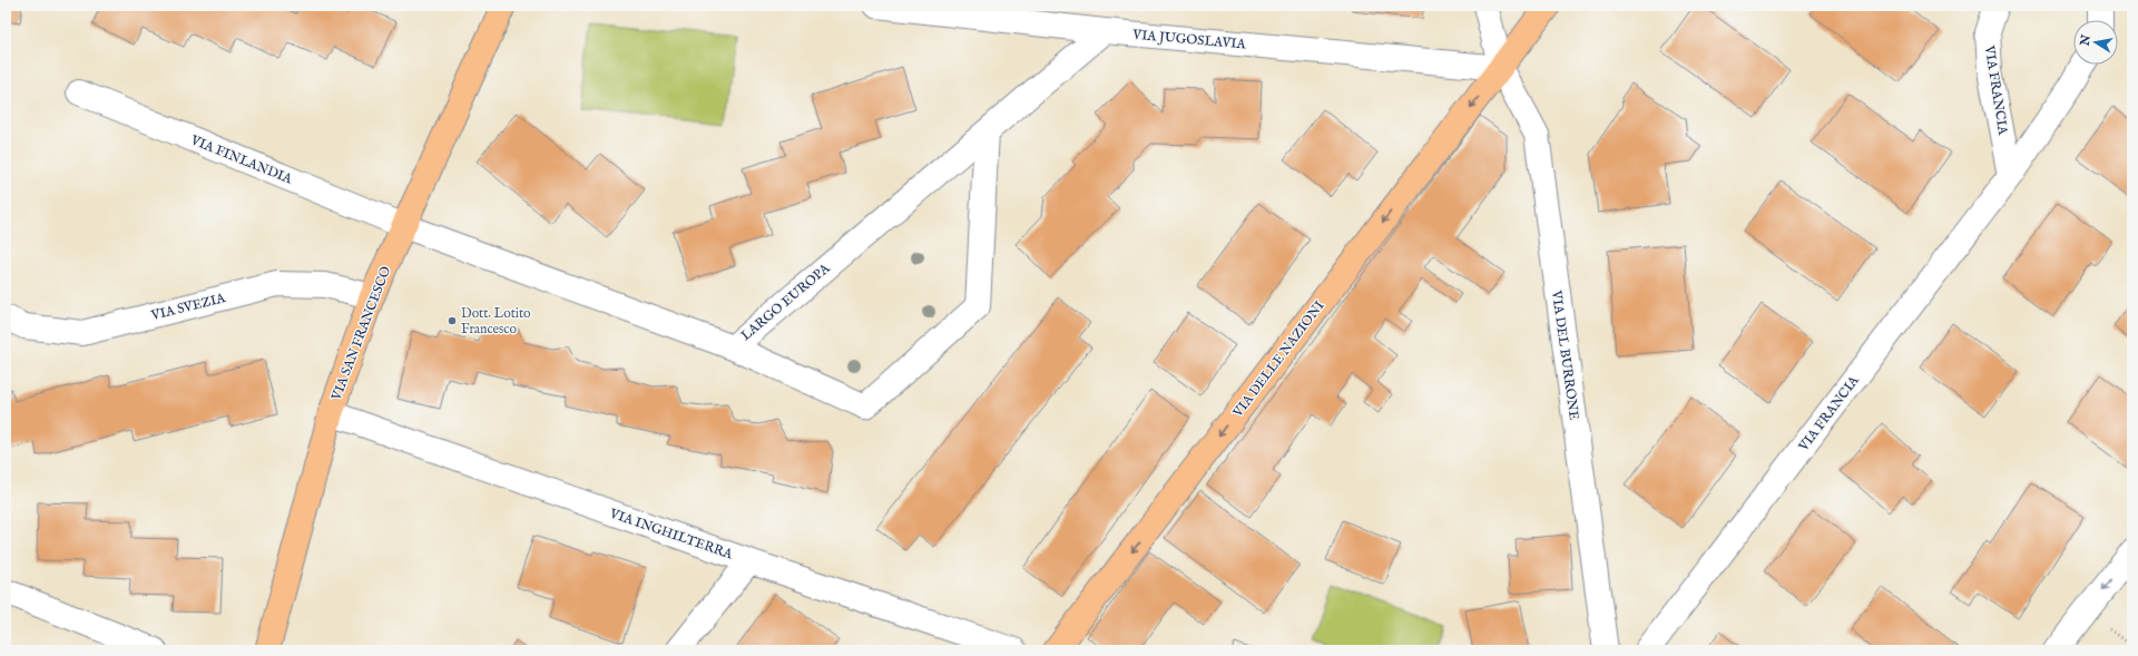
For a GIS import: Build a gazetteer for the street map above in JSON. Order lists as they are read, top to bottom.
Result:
{
  "streets": {
    "main road": ["VIA SAN FRANCESCO", "VIA DELLE NAZIONI"],
    "street": [
      "VIA JUGOSLAVIA",
      "VIA FRANCIA",
      "VIA FINLANDIA",
      "LARGO EUROPA",
      "VIA SVEZIA",
      "VIA DEL BURRONE",
      "VIA INGHILTERRA"
    ]
  },
  "crossings": [
    ["VIA JUGOSLAVIA", "LARGO EUROPA"],
    ["VIA JUGOSLAVIA", "VIA DEL BURRONE"],
    ["VIA JUGOSLAVIA", "VIA DELLE NAZIONI"],
    ["VIA FINLANDIA", "LARGO EUROPA"],
    ["VIA FINLANDIA", "VIA SAN FRANCESCO"],
    ["LARGO EUROPA", "VIA SAN FRANCESCO"],
    ["VIA SVEZIA", "VIA SAN FRANCESCO"],
    ["VIA SAN FRANCESCO", "VIA INGHILTERRA"],
    ["VIA DEL BURRONE", "VIA DELLE NAZIONI"]
  ],
  "one_way": ["VIA DELLE NAZIONI"],
  "places": ["Dott. Lotito Francesco"],
  "north": "left"
}
